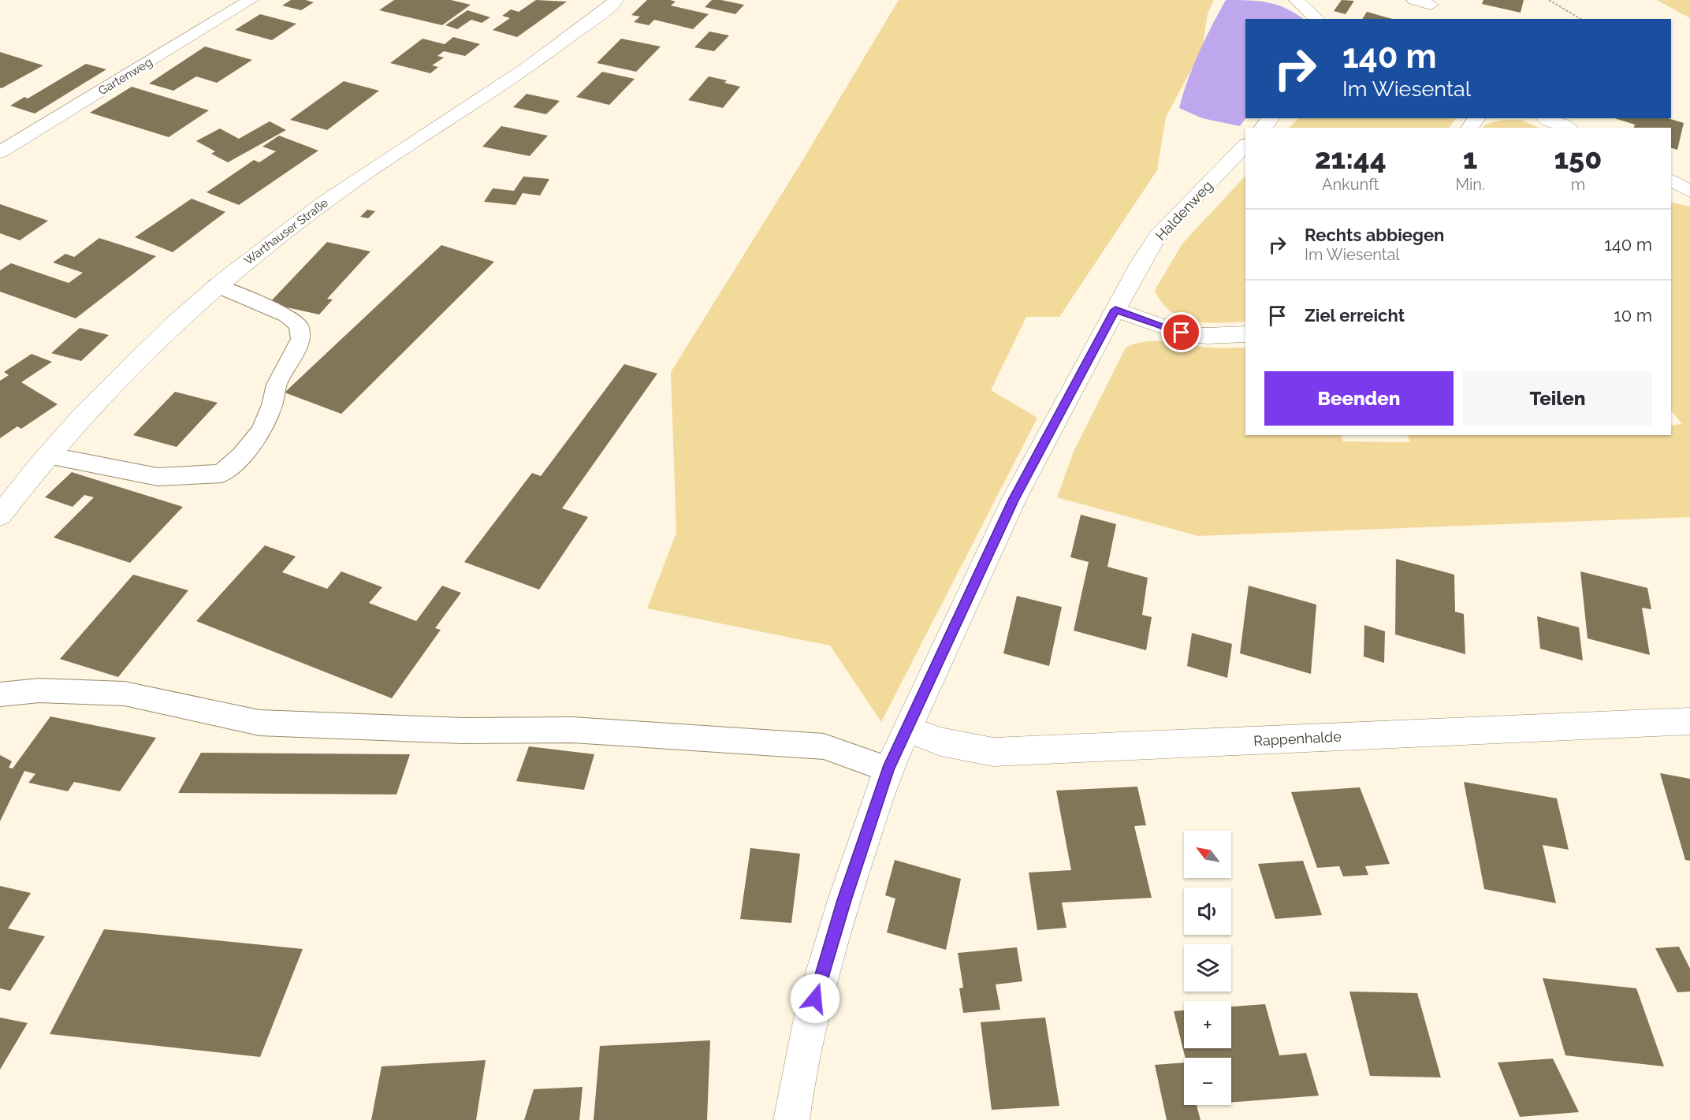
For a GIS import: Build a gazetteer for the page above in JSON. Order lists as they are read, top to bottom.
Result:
{
  "streets": {
    "street": [
      "Gartenweg",
      "Haldenweg",
      "Warthauser Straße",
      "Rappenhalde"
    ]
  },
  "crossings": [
    ["Haldenweg", "Rappenhalde"]
  ],
  "north": "top left",
  "page": {
    "turn": ["140 m", "Im Wiesental"],
    "eta": [
      "21:44",
      "Ankunft",
      "1",
      "Min.",
      "150",
      "m"
    ],
    "list": [
      {
        "name": "Rechts abbiegen",
        "note": "Im Wiesental",
        "value": "140 m"
      },
      {
        "name": "Ziel erreicht",
        "value": "10 m"
      }
    ],
    "buttons": ["Beenden", "Teilen"],
    "map_buttons": ["+", "−"]
  }
}
